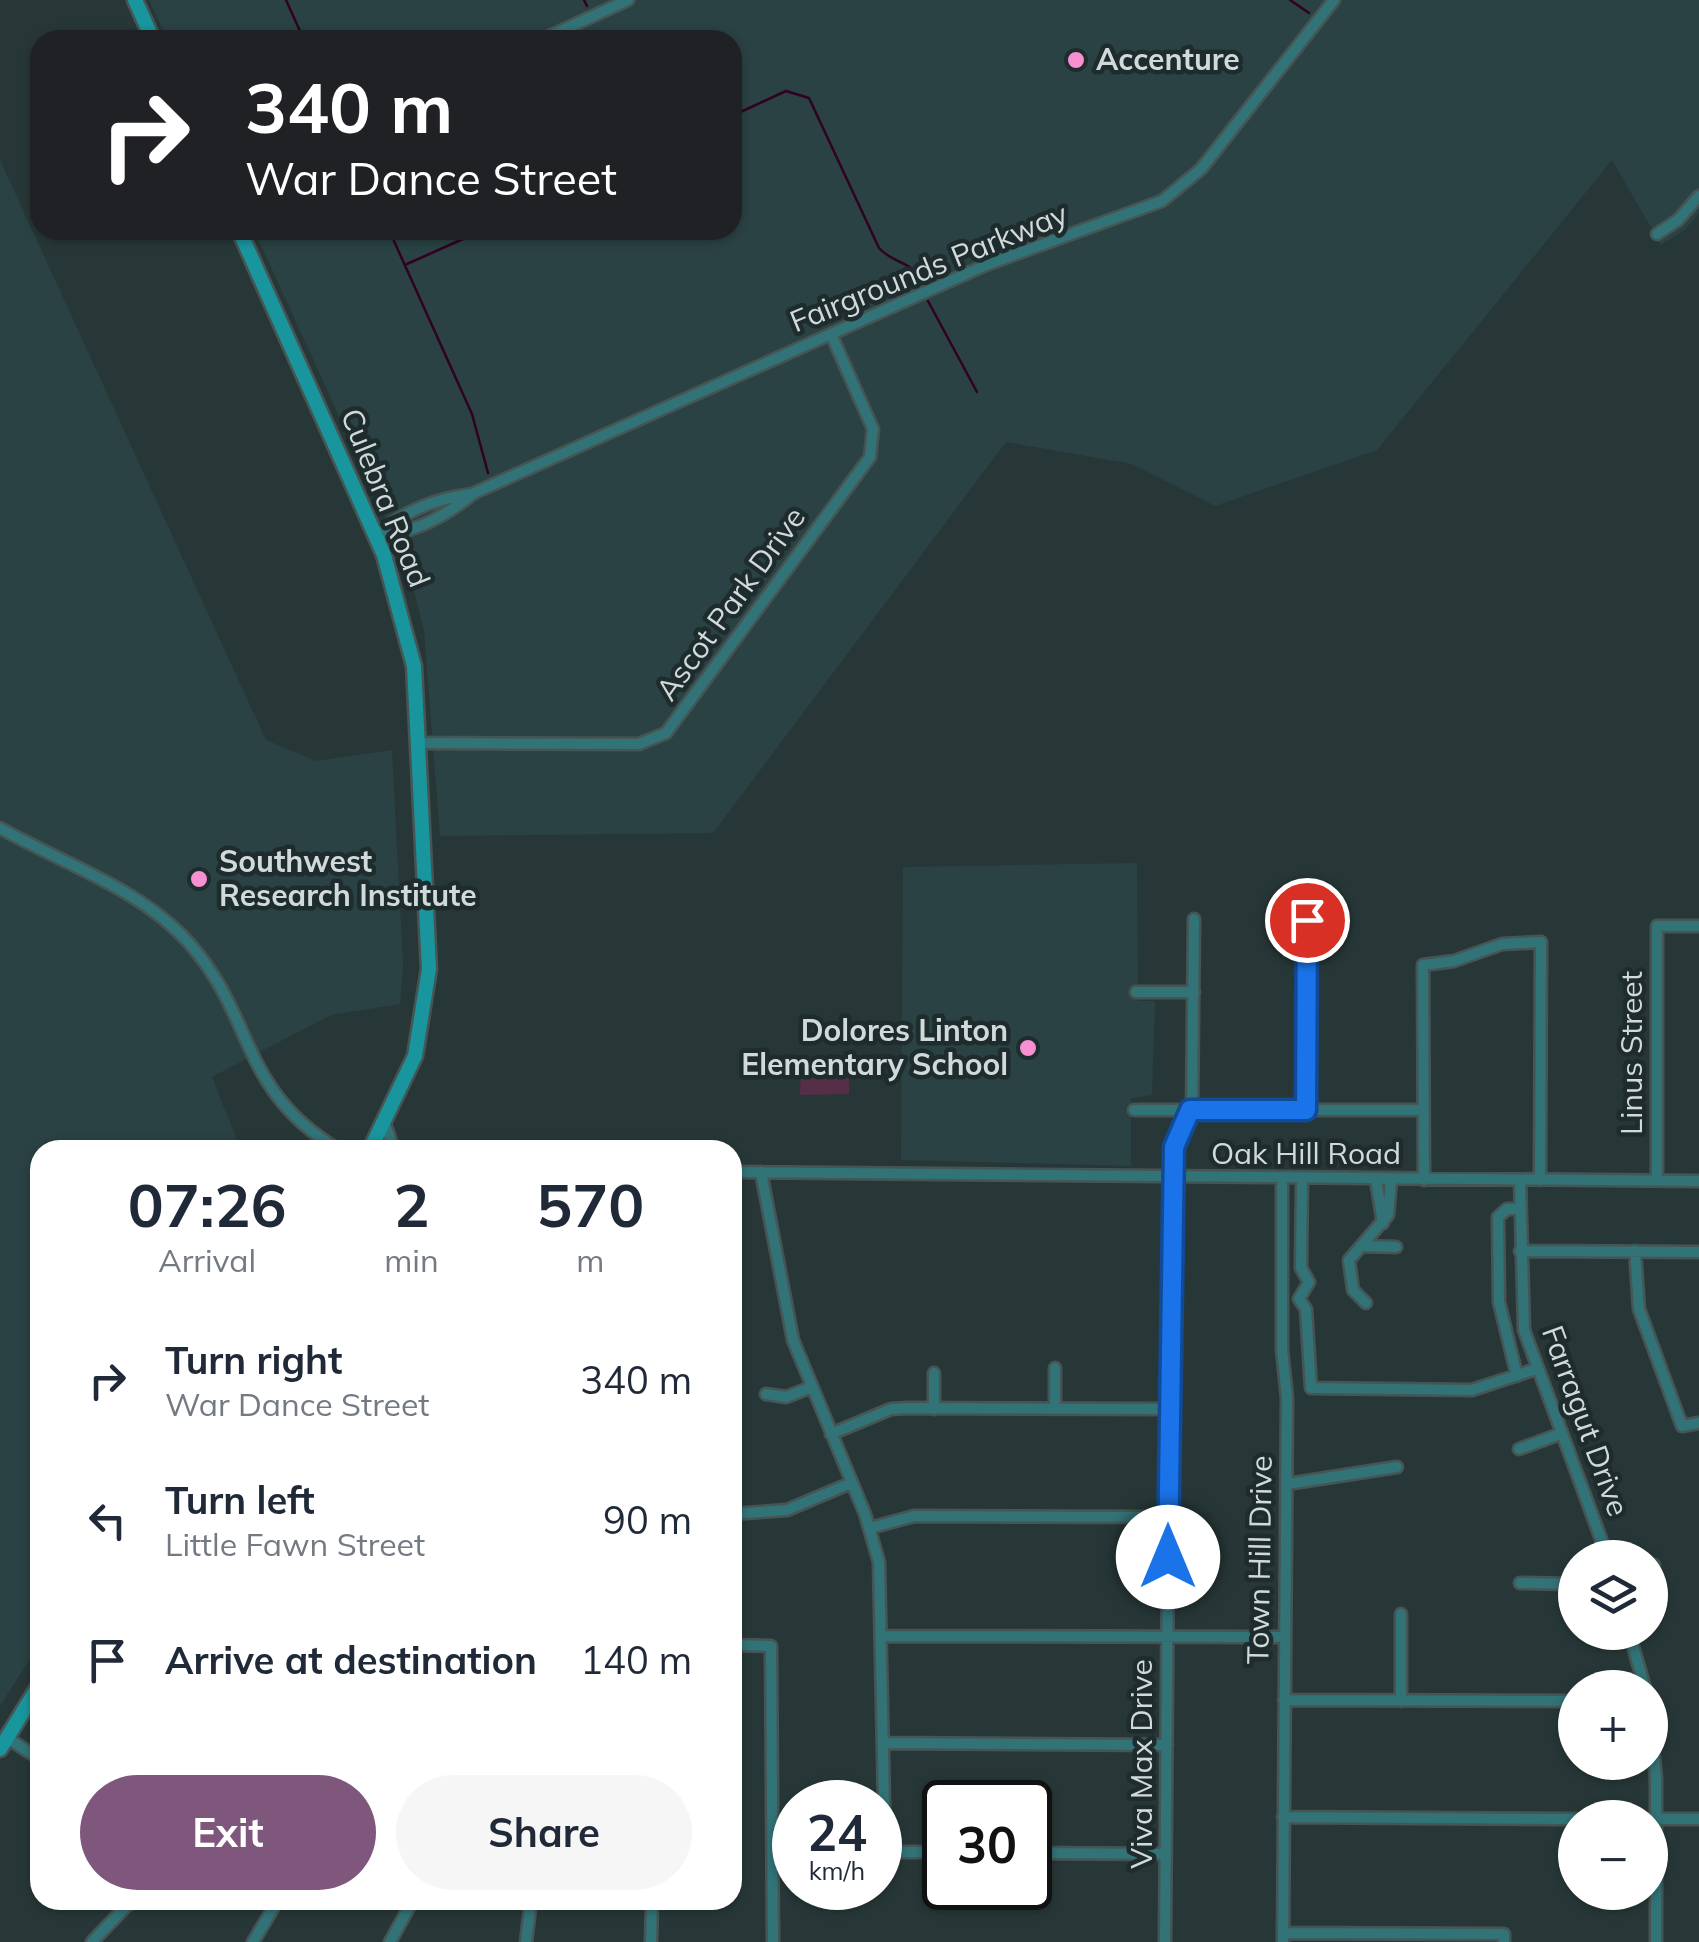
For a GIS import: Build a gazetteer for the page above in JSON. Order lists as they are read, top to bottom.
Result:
{
  "streets": {
    "main road": ["Culebra Road"],
    "street": [
      "Fairgrounds Parkway",
      "Ascot Park Drive",
      "Linus Street",
      "Oak Hill Road",
      "Farragut Drive",
      "Town Hill Drive",
      "Viva Max Drive"
    ]
  },
  "crossings": [
    ["Fairgrounds Parkway", "Culebra Road"],
    ["Fairgrounds Parkway", "Ascot Park Drive"],
    ["Culebra Road", "Ascot Park Drive"],
    ["Linus Street", "Oak Hill Road"],
    ["Oak Hill Road", "Farragut Drive"],
    ["Oak Hill Road", "Town Hill Drive"],
    ["Oak Hill Road", "Viva Max Drive"]
  ],
  "places": ["Accenture", "Southwest Research Institute", "Dolores Linton Elementary School"],
  "page": {
    "turn": ["340 m", "War Dance Street"],
    "eta": [
      "07:26",
      "Arrival",
      "2",
      "min",
      "570",
      "m"
    ],
    "list": [
      {
        "name": "Turn right",
        "note": "War Dance Street",
        "value": "340 m"
      },
      {
        "name": "Turn left",
        "note": "Little Fawn Street",
        "value": "90 m"
      },
      {
        "name": "Arrive at destination",
        "value": "140 m"
      }
    ],
    "map_buttons": ["+", "−"],
    "buttons": ["Exit", "Share"],
    "speed": "24 km/h",
    "limit": "30"
  }
}
